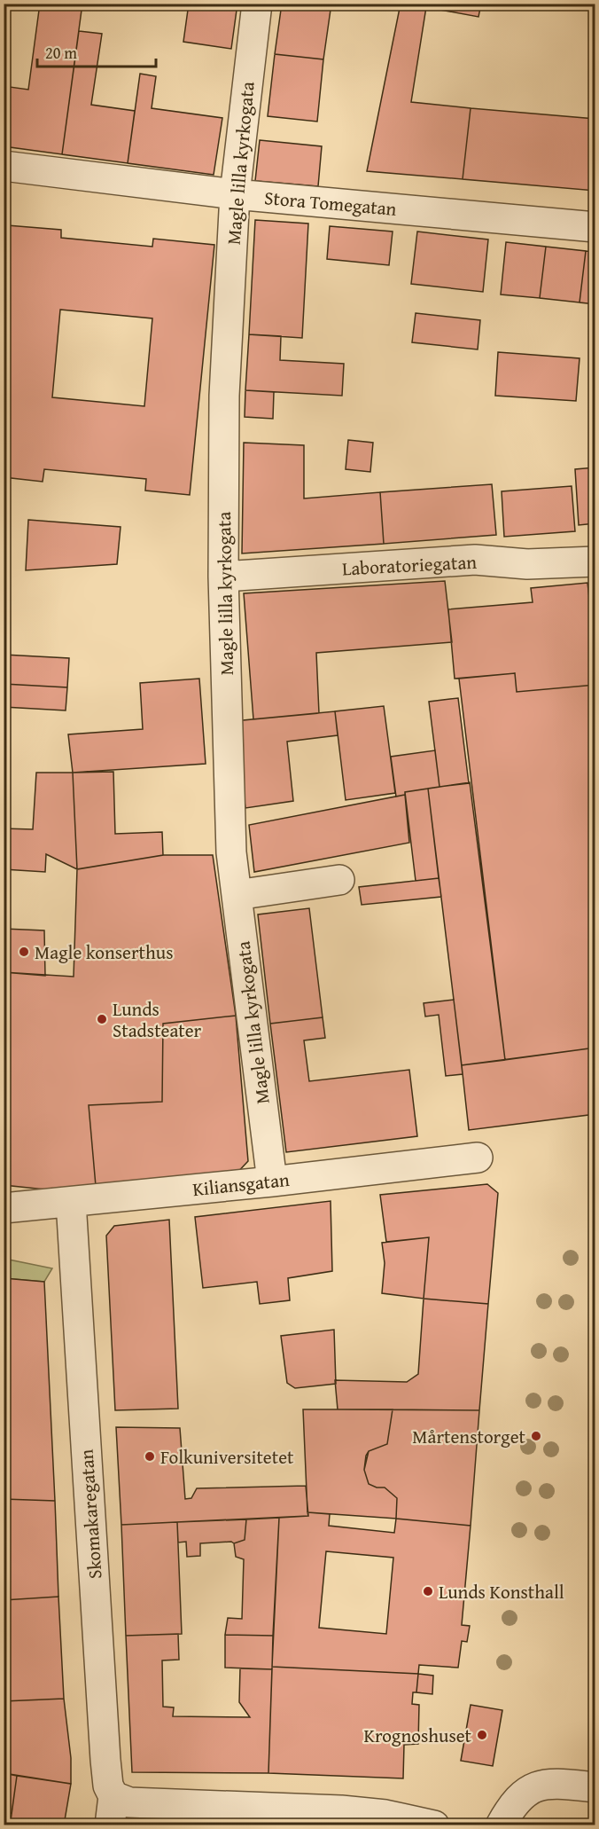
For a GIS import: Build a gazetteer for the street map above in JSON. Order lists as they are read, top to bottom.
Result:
{
  "streets": {
    "street": [
      "Magle lilla kyrkogata",
      "Stora Tomegatan",
      "Laboratoriegatan",
      "Kiliansgatan",
      "Skomakaregatan"
    ]
  },
  "crossings": [
    ["Magle lilla kyrkogata", "Stora Tomegatan"],
    ["Magle lilla kyrkogata", "Laboratoriegatan"],
    ["Magle lilla kyrkogata", "Kiliansgatan"],
    ["Kiliansgatan", "Skomakaregatan"]
  ],
  "places": [
    "Magle konserthus",
    "Lunds Stadsteater",
    "Mårtenstorget",
    "Folkuniversitetet",
    "Lunds Konsthall",
    "Krognoshuset"
  ],
  "scale_bar": "20 m"
}
